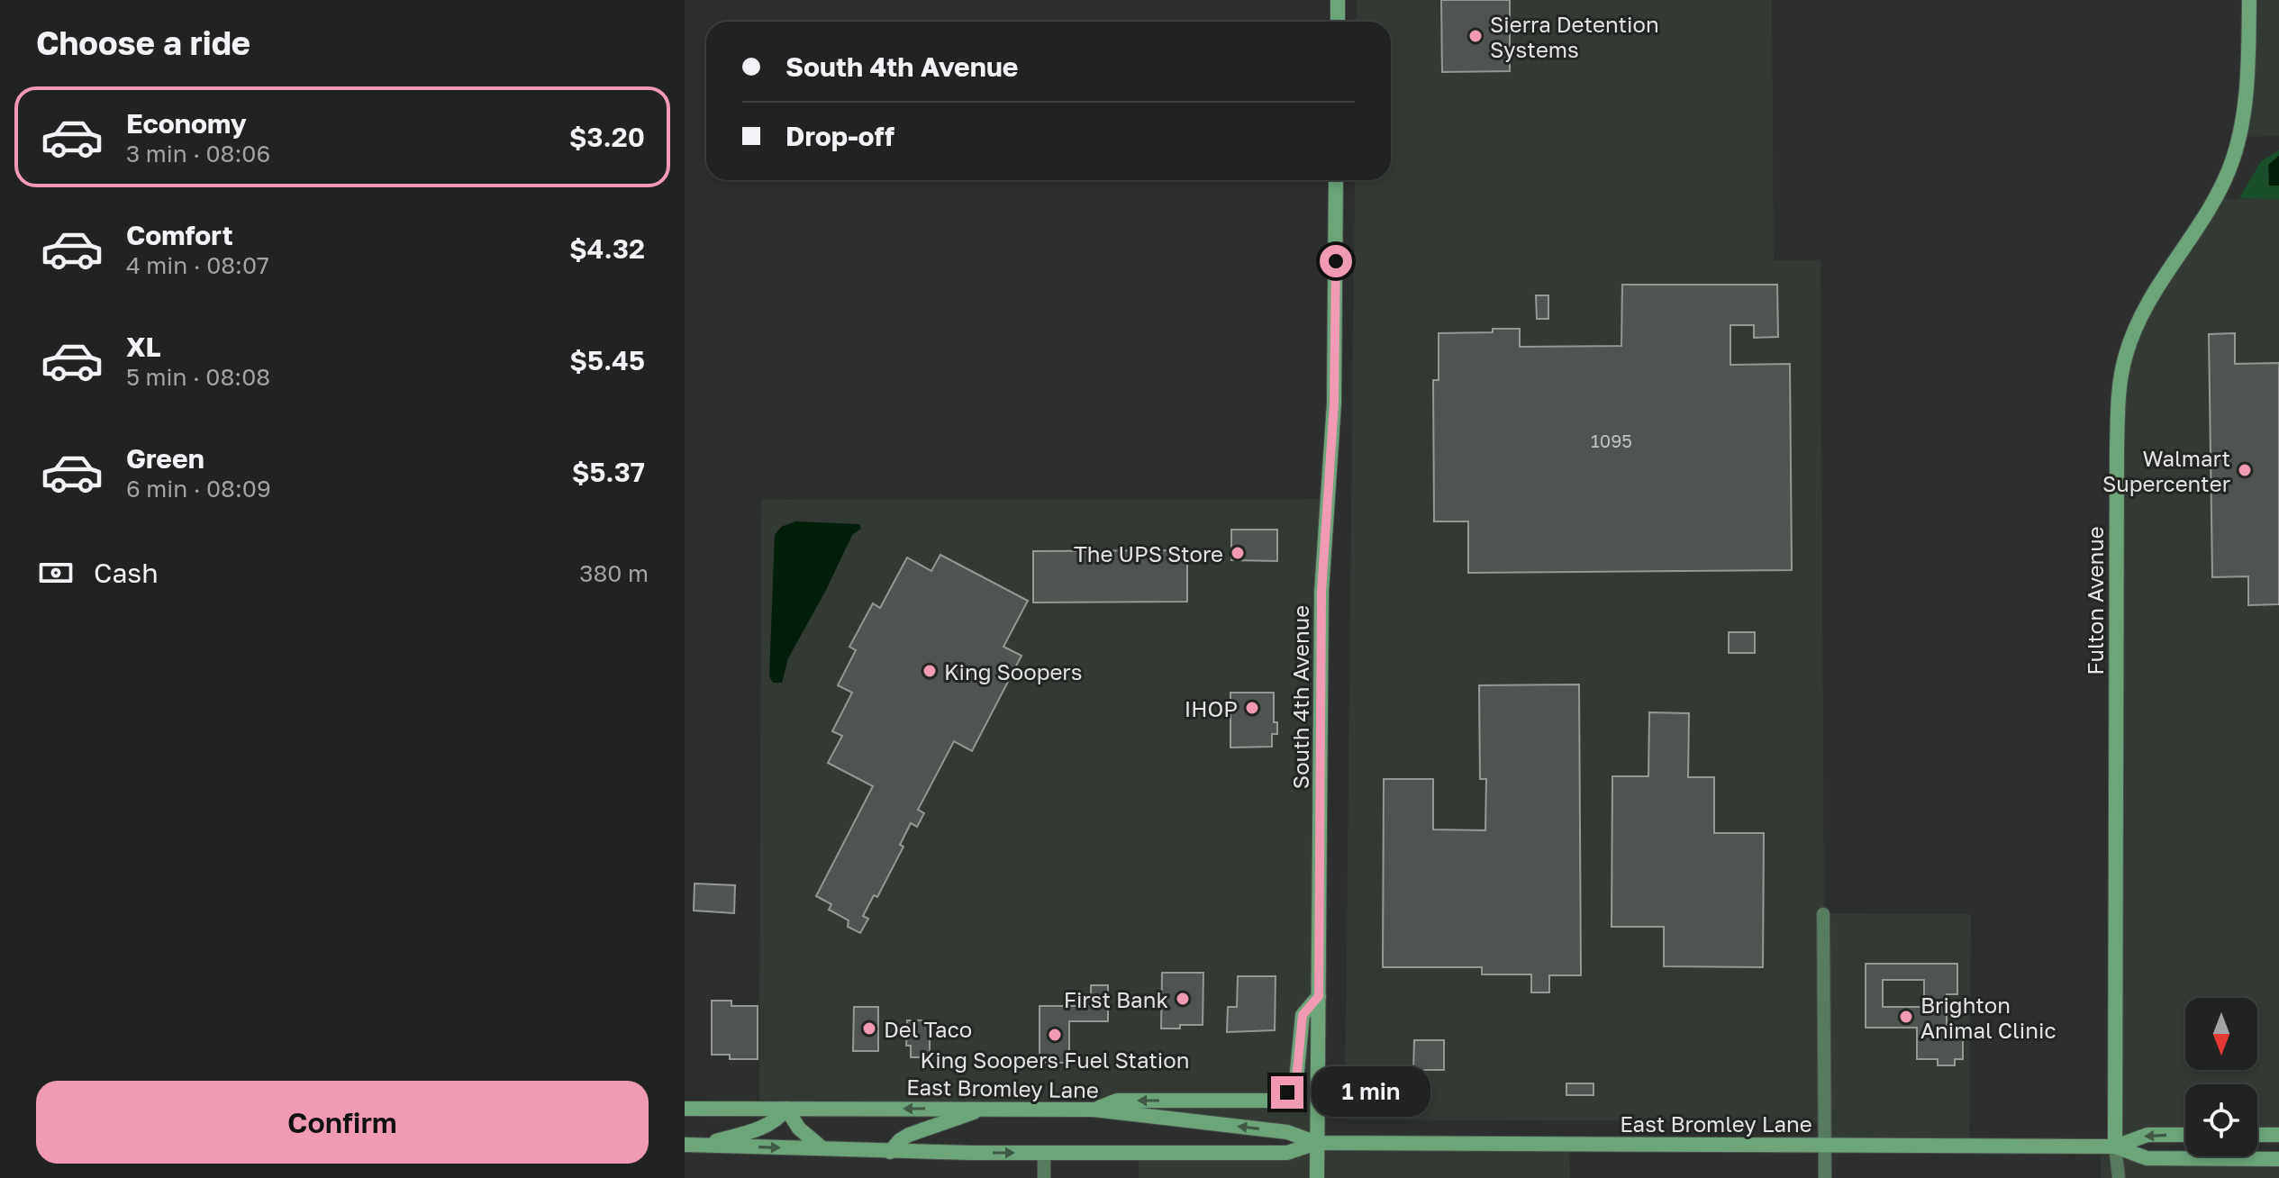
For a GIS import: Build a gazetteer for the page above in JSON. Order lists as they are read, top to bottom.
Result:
{
  "streets": {
    "main road": ["Fulton Avenue", "South 4th Avenue", "East Bromley Lane"]
  },
  "crossings": [
    ["Fulton Avenue", "East Bromley Lane"],
    ["South 4th Avenue", "East Bromley Lane"]
  ],
  "places": [
    "Sierra Detention Systems",
    "Walmart Supercenter",
    "The UPS Store",
    "King Soopers",
    "IHOP",
    "First Bank",
    "Brighton Animal Clinic",
    "Del Taco",
    "King Soopers Fuel Station"
  ],
  "house_numbers": ["1095"],
  "north": "bottom",
  "page": {
    "heading": "Choose a ride",
    "banner": ["South 4th Avenue", "Drop-off"],
    "list": [
      {
        "name": "Economy",
        "note": "3 min · 08:06",
        "value": "$3.20"
      },
      {
        "name": "Comfort",
        "note": "4 min · 08:07",
        "value": "$4.32"
      },
      {
        "name": "XL",
        "note": "5 min · 08:08",
        "value": "$5.45"
      },
      {
        "name": "Green",
        "note": "6 min · 08:09",
        "value": "$5.37"
      }
    ],
    "pay": ["Cash", "380 m"],
    "buttons": "Confirm",
    "bubble": "1 min"
  }
}
